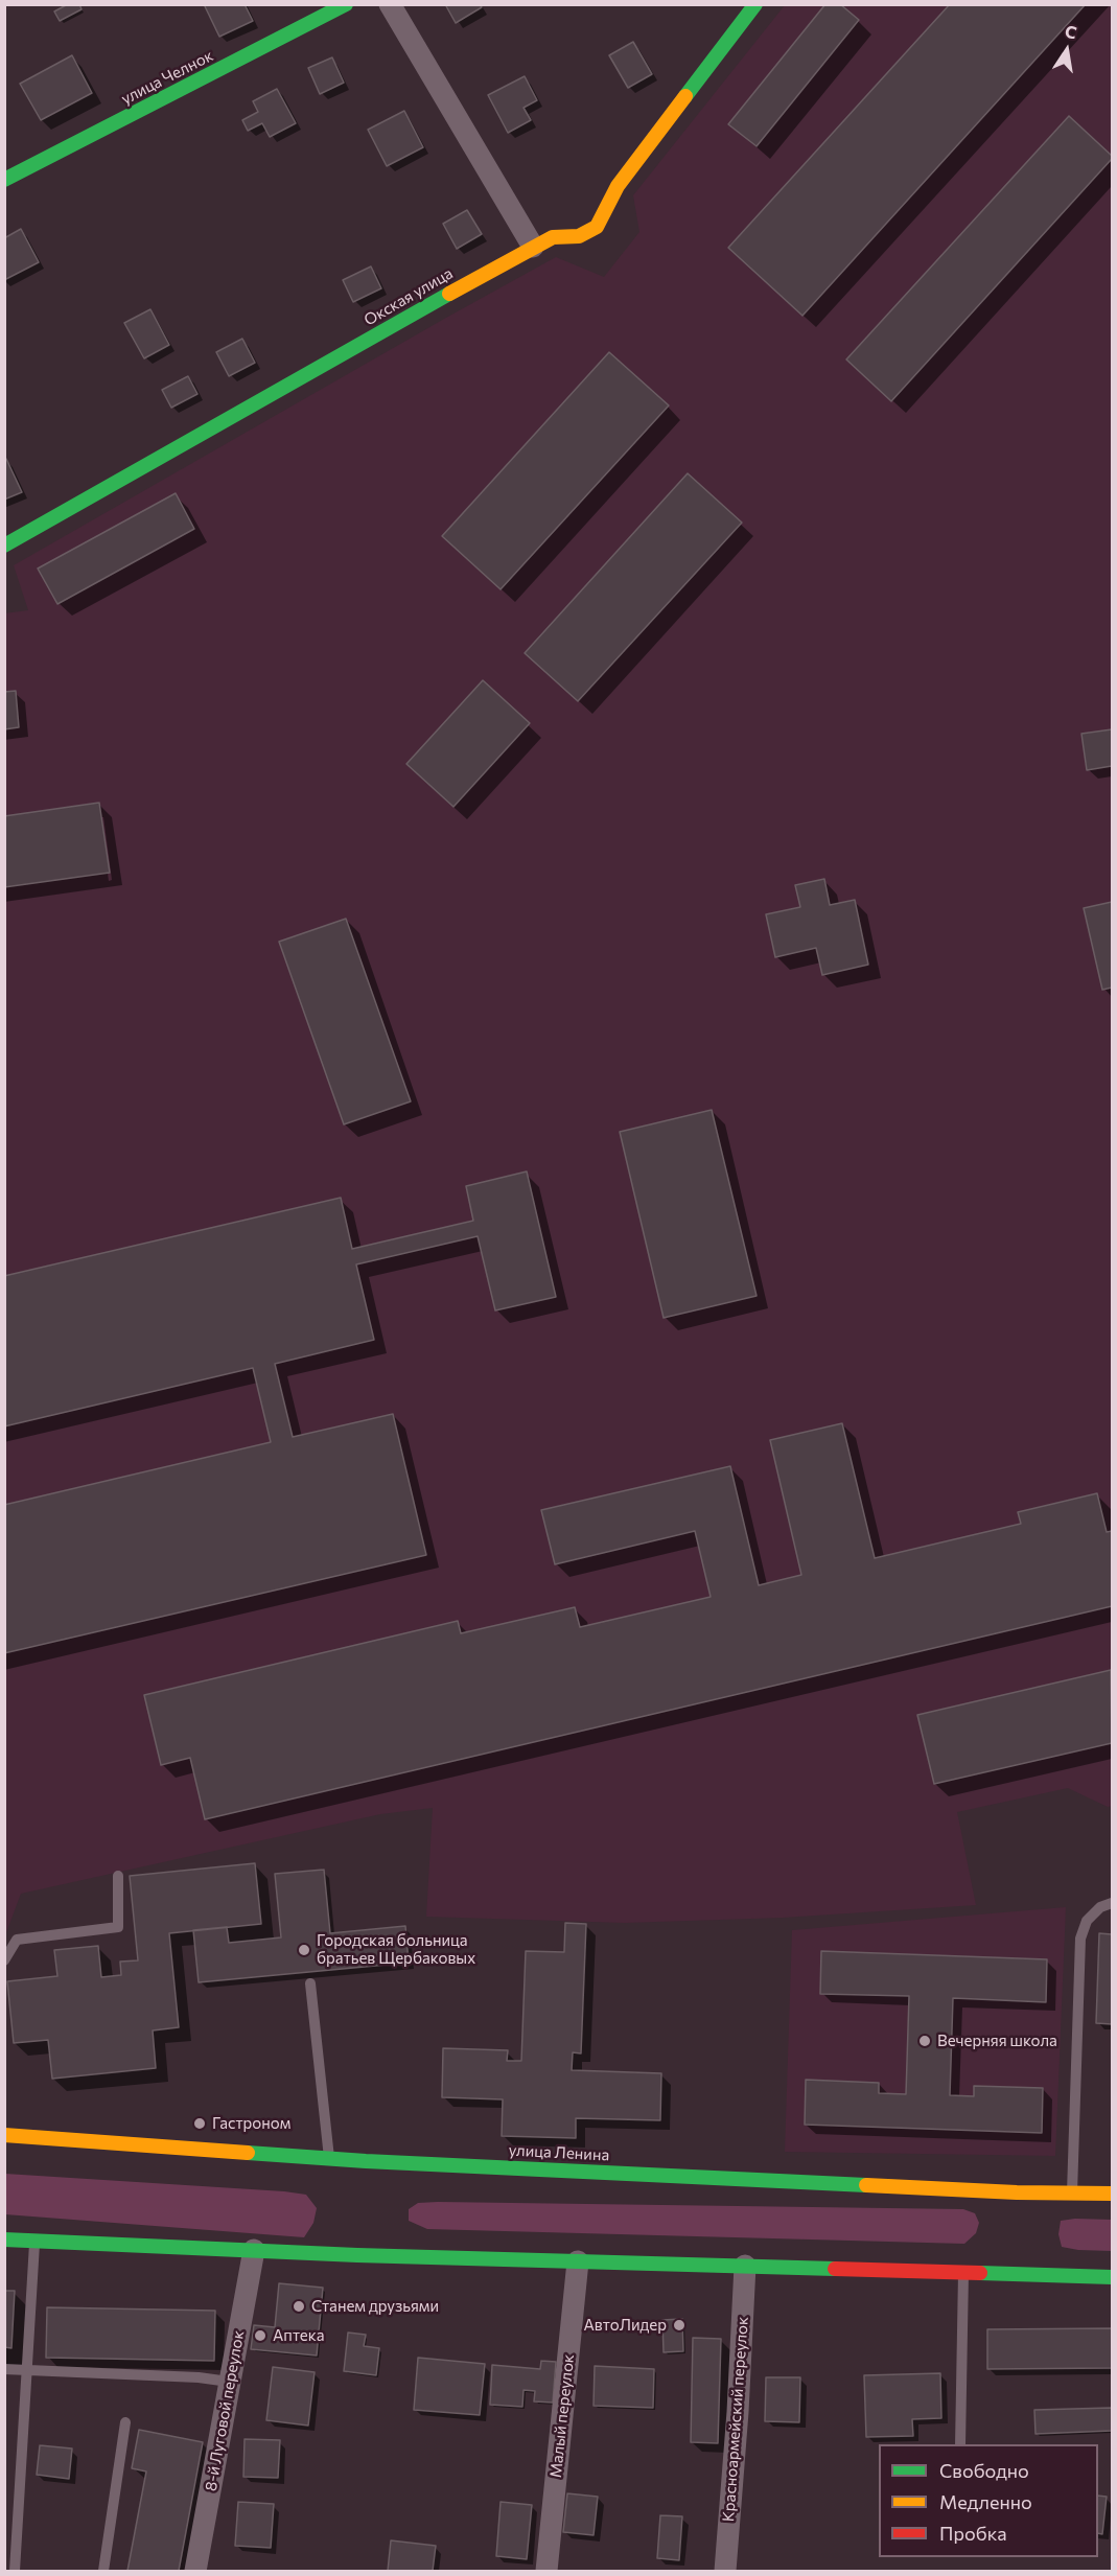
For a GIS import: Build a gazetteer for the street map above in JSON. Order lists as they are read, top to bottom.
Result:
{
  "streets": {
    "main road": ["улица Челнок", "Окская улица", "улица Ленина"],
    "street": ["8-й Луговой переулок", "Малый переулок", "Красноармейский переулок"]
  },
  "places": [
    "Городская больница братьев Щербаковых",
    "Вечерняя школа",
    "Гастроном",
    "Станем друзьями",
    "АвтоЛидер",
    "Аптека"
  ],
  "legend": ["Свободно", "Медленно", "Пробка"],
  "north": "top"
}
